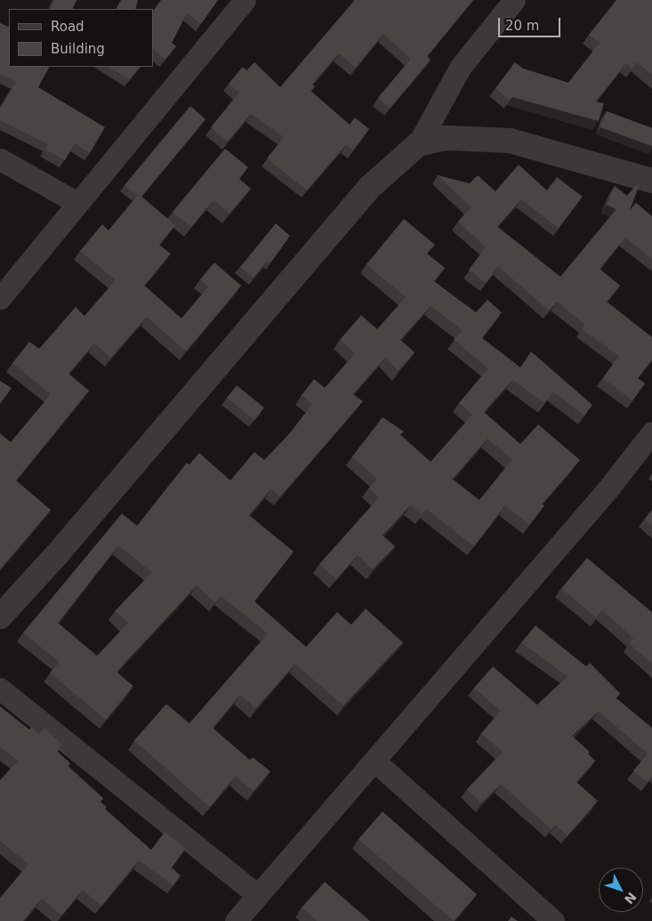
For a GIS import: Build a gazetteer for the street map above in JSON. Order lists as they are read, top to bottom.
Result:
{
  "legend": ["Road", "Building"],
  "scale_bar": "20 m",
  "north": "bottom right"
}
